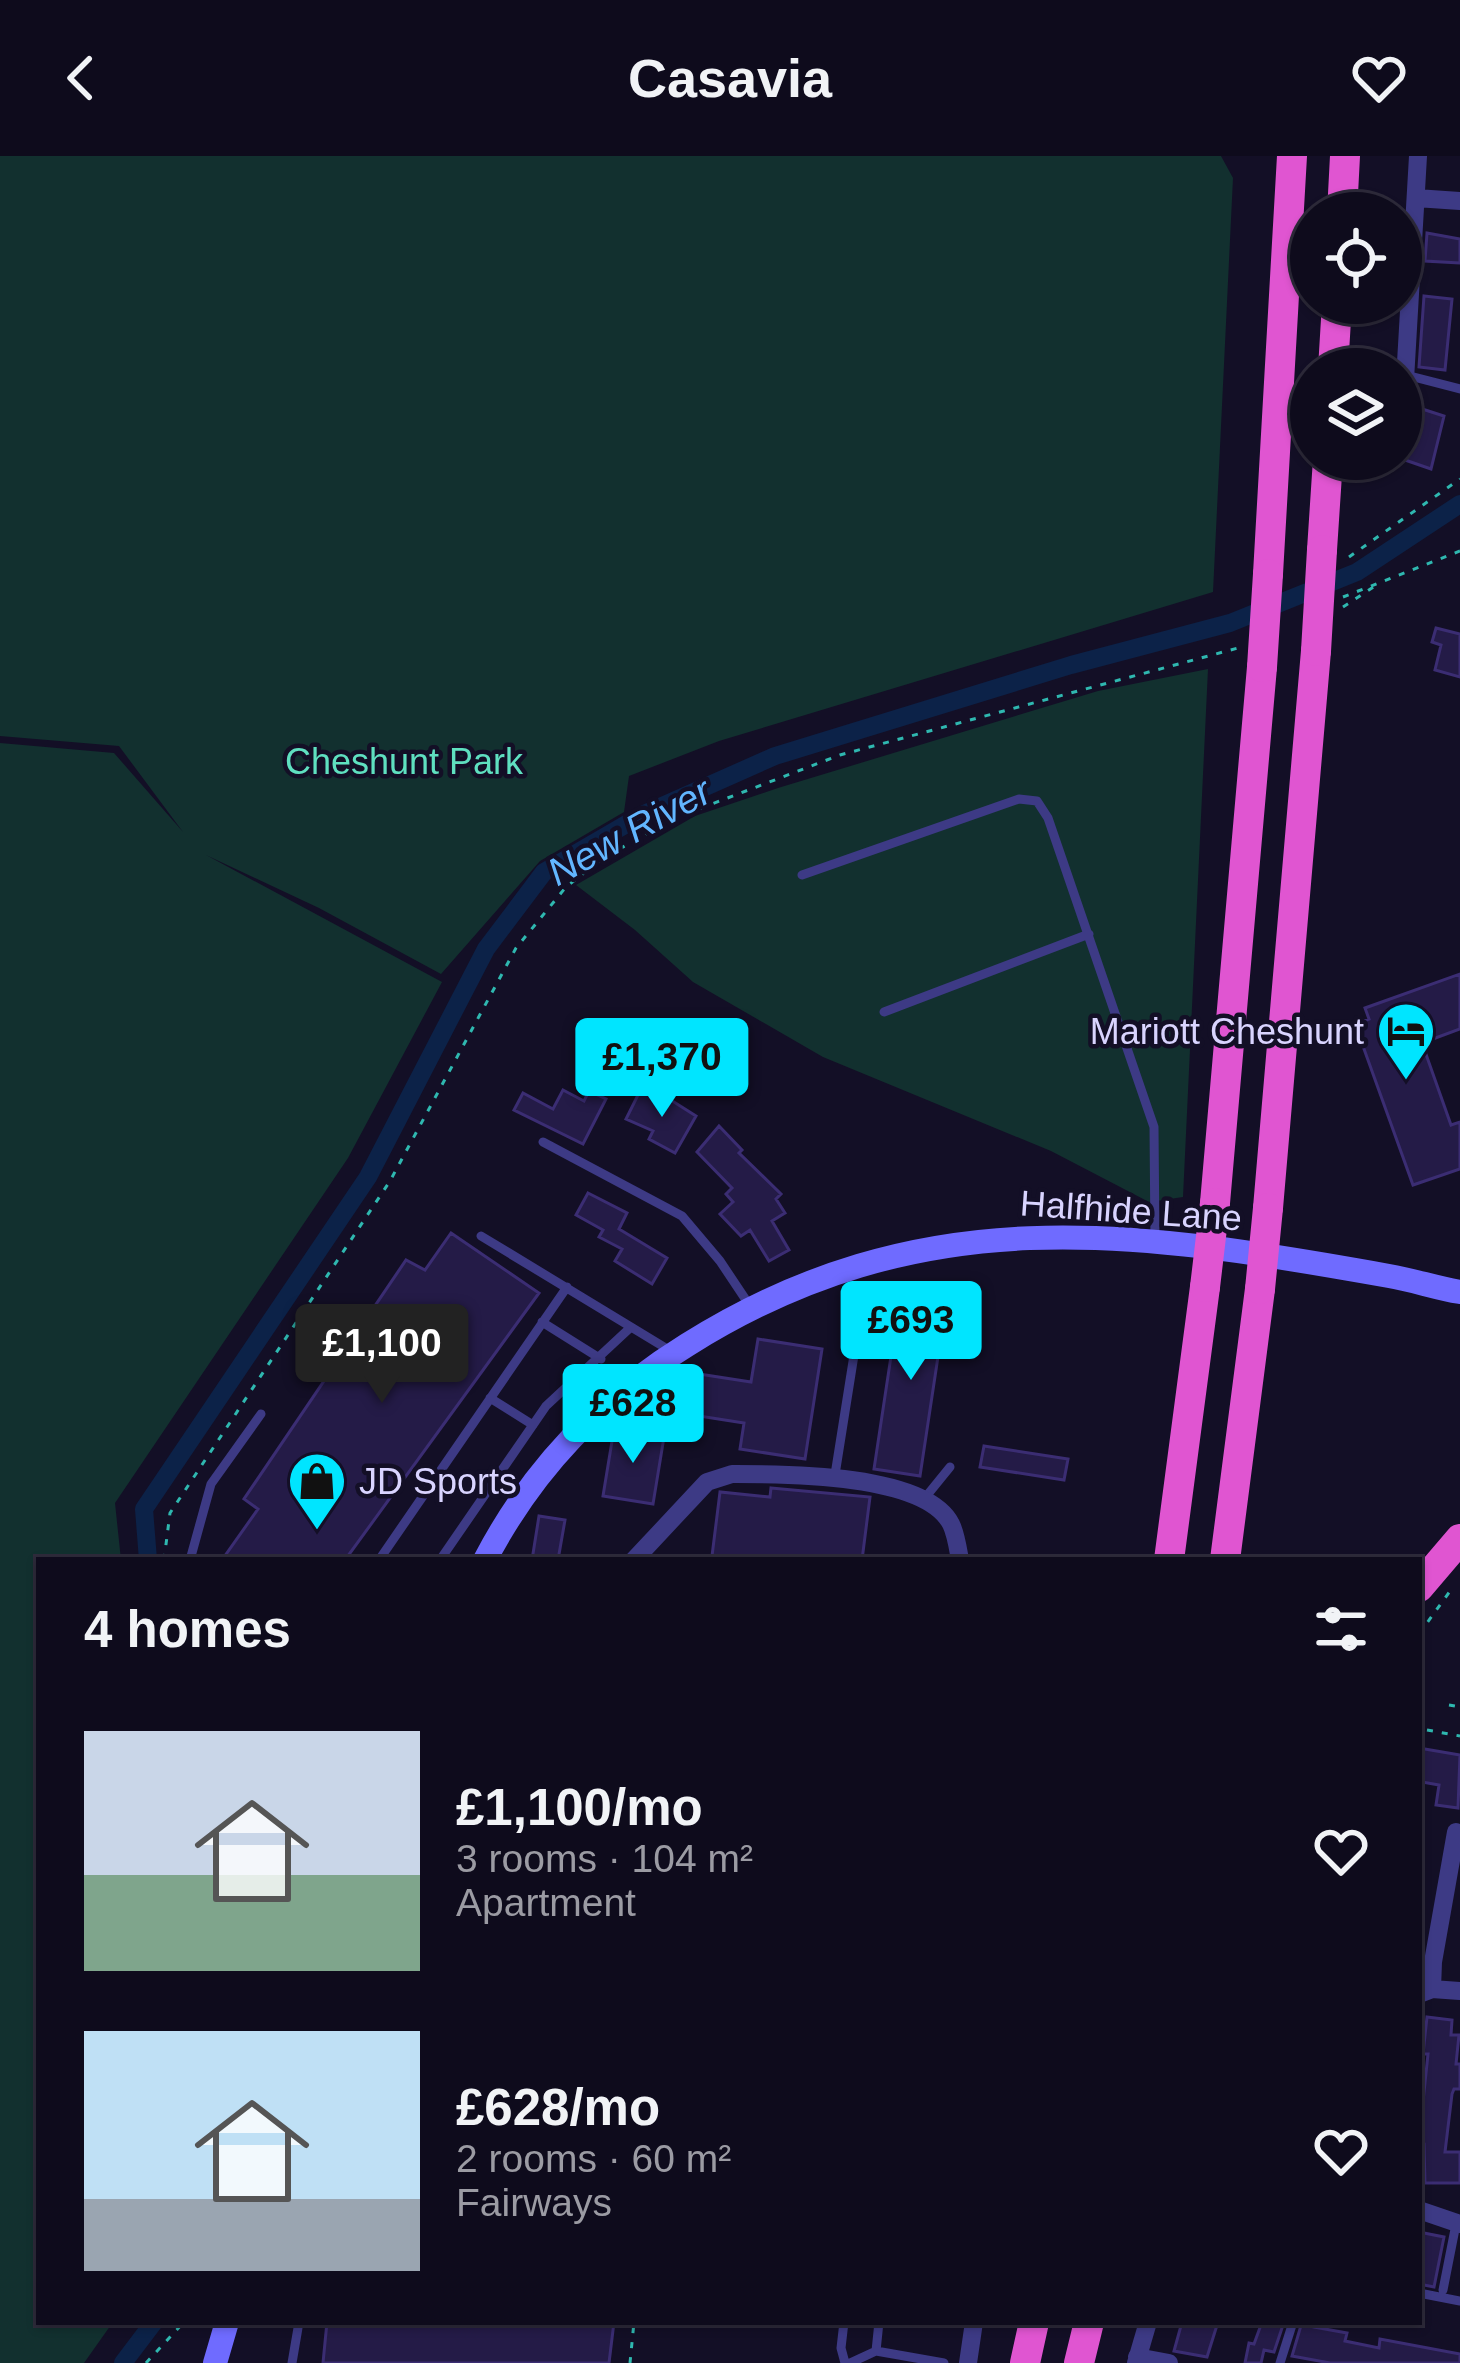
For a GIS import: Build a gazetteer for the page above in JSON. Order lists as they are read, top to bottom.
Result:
{
  "streets": {
    "main road": ["Halfhide Lane"]
  },
  "water": ["New River"],
  "parks": ["Cheshunt Park"],
  "places": {
    "hotel": ["Mariott Cheshunt"],
    "shop": ["JD Sports"]
  },
  "page": {
    "header": "Casavia",
    "price": [
      "£1,370",
      "£693",
      "£1,100",
      "£628"
    ],
    "heading": "4 homes",
    "list": [
      {
        "name": "£1,100/mo",
        "note": "3 rooms · 104 m² · Apartment"
      },
      {
        "name": "£628/mo",
        "note": "2 rooms · 60 m² · Fairways"
      }
    ]
  }
}
